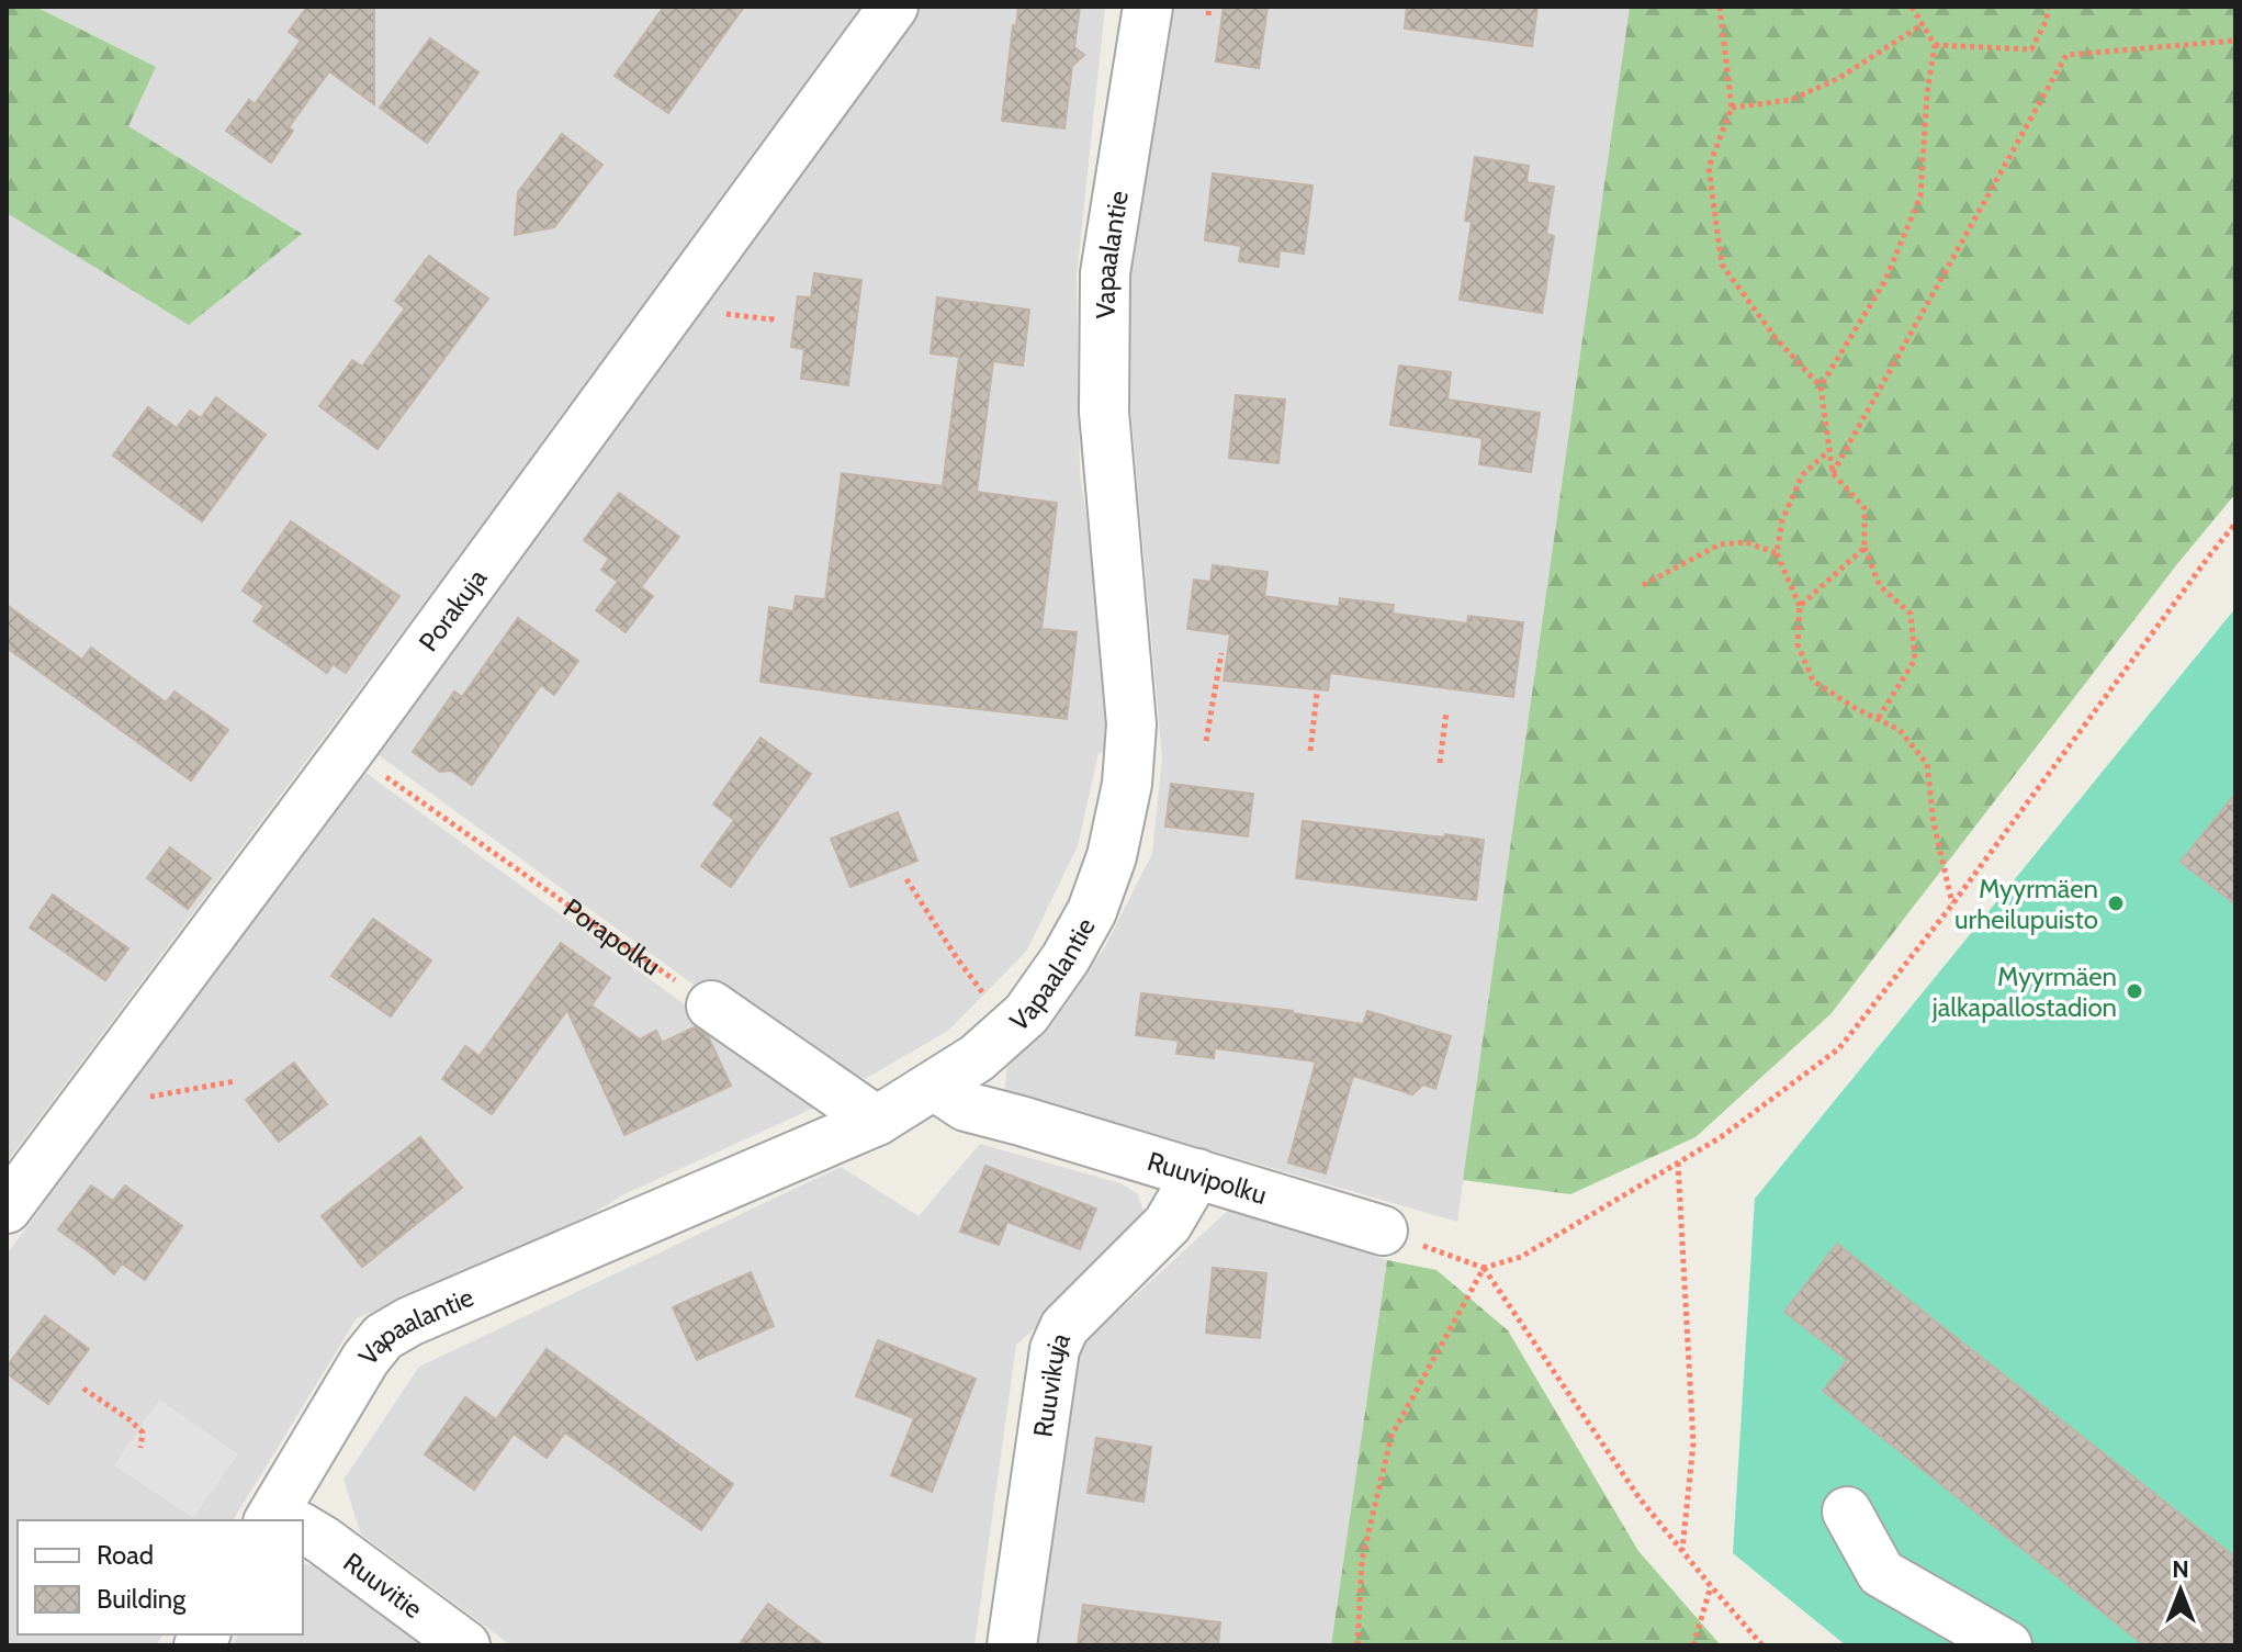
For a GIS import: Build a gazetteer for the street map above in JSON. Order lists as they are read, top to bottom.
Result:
{
  "streets": {
    "street": [
      "Vapaalantie",
      "Porakuja",
      "Ruuvipolku",
      "Ruuvikuja",
      "Ruuvitie"
    ],
    "path": ["Porapolku"]
  },
  "crossings": [
    ["Vapaalantie", "Ruuvipolku"],
    ["Porakuja", "Porapolku"],
    ["Ruuvipolku", "Ruuvikuja"]
  ],
  "places": ["Myyrmäen urheilupuisto", "Myyrmäen jalkapallostadion"],
  "legend": ["Road", "Building"],
  "north": "top"
}
